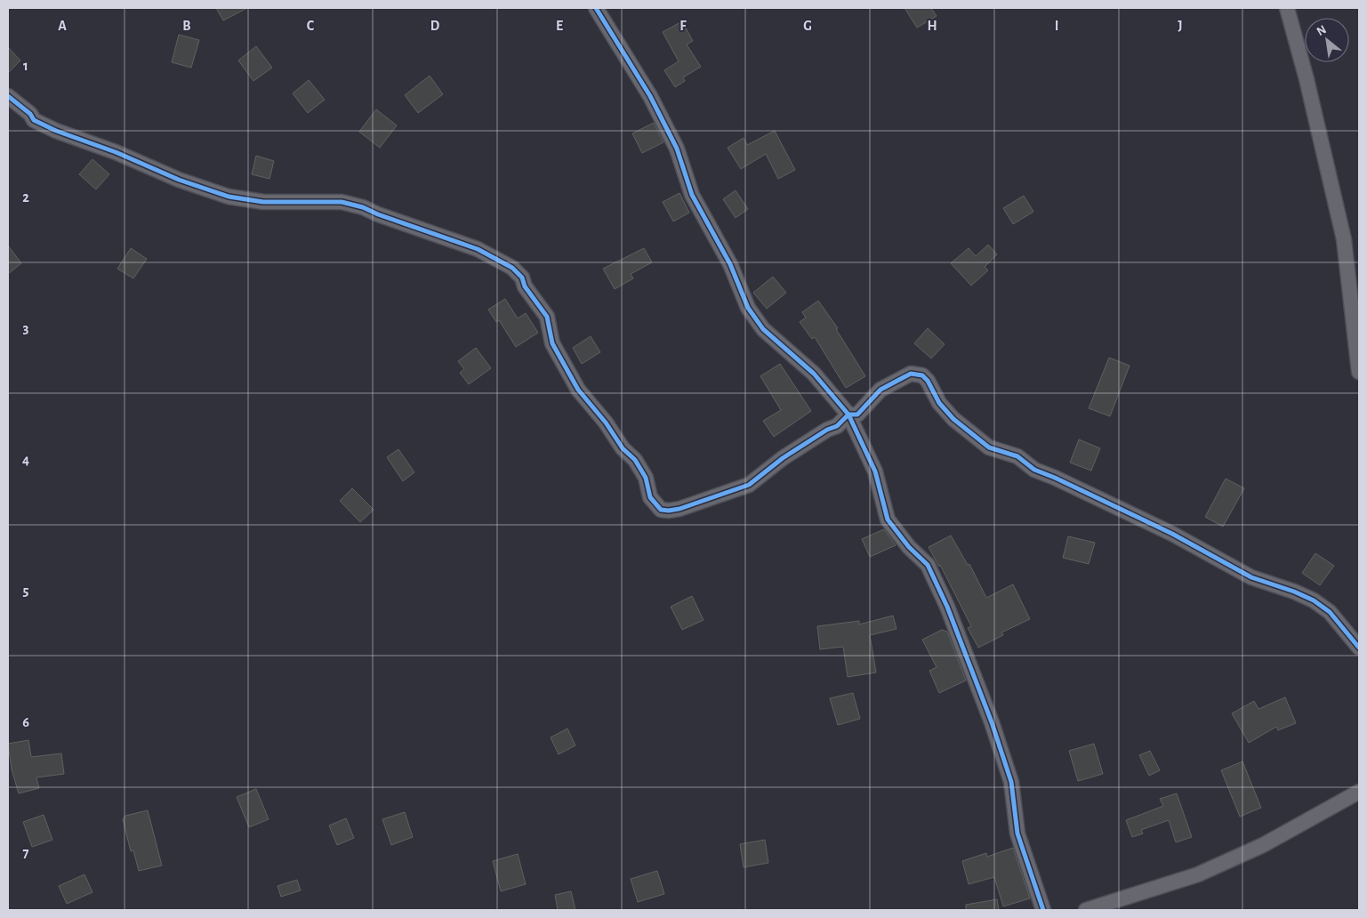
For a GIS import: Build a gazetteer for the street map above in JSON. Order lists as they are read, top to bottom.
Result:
{
  "north": "top left",
  "grid": {
    "columns": [
      "A",
      "B",
      "C",
      "D",
      "E",
      "F",
      "G",
      "H",
      "I",
      "J"
    ],
    "rows": [
      "1",
      "2",
      "3",
      "4",
      "5",
      "6",
      "7"
    ]
  }
}
